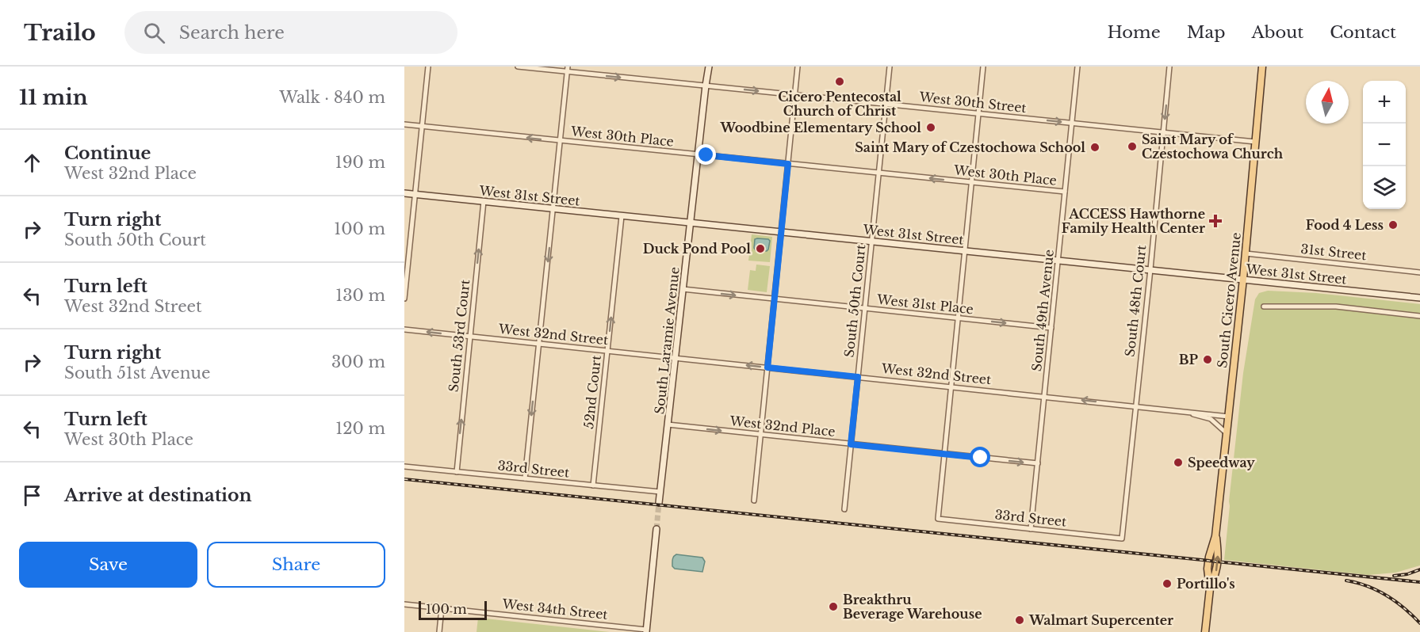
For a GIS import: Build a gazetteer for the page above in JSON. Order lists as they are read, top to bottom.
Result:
{
  "streets": {
    "main road": ["West 31st Street", "South Cicero Avenue", "South Laramie Avenue"],
    "street": [
      "West 30th Street",
      "West 30th Place",
      "31st Street",
      "South 50th Court",
      "South 48th Court",
      "West 31st Place",
      "South 49th Avenue",
      "West 32nd Street",
      "South 53rd Court",
      "52nd Court",
      "West 32nd Place",
      "33rd Street",
      "West 34th Street"
    ]
  },
  "crossings": [
    ["West 30th Street", "South Cicero Avenue"],
    ["West 30th Street", "South 50th Court"],
    ["West 30th Street", "South 48th Court"],
    ["West 30th Street", "South 49th Avenue"],
    ["West 30th Street", "South Laramie Avenue"],
    ["West 30th Place", "South 50th Court"],
    ["West 30th Place", "South 49th Avenue"],
    ["West 30th Place", "South Laramie Avenue"],
    ["West 31st Street", "South Cicero Avenue"],
    ["West 31st Street", "South 50th Court"],
    ["West 31st Street", "South 48th Court"],
    ["West 31st Street", "South 49th Avenue"],
    ["West 31st Street", "South 53rd Court"],
    ["West 31st Street", "South Laramie Avenue"],
    ["West 31st Street", "52nd Court"],
    ["31st Street", "South Cicero Avenue"],
    ["South Cicero Avenue", "West 32nd Street"],
    ["South 50th Court", "West 31st Place"],
    ["South 50th Court", "West 32nd Street"],
    ["South 50th Court", "West 32nd Place"],
    ["South 48th Court", "West 32nd Street"],
    ["South 48th Court", "33rd Street"],
    ["West 31st Place", "South 49th Avenue"],
    ["West 31st Place", "South Laramie Avenue"],
    ["South 49th Avenue", "West 32nd Street"],
    ["South 49th Avenue", "West 32nd Place"],
    ["South 49th Avenue", "33rd Street"],
    ["West 32nd Street", "South 53rd Court"],
    ["West 32nd Street", "South Laramie Avenue"],
    ["West 32nd Street", "52nd Court"],
    ["South 53rd Court", "33rd Street"],
    ["South Laramie Avenue", "West 32nd Place"],
    ["South Laramie Avenue", "33rd Street"],
    ["52nd Court", "33rd Street"],
    ["West 32nd Place", "33rd Street"]
  ],
  "one_way": [
    "West 30th Street",
    "West 30th Place",
    "West 31st Place",
    "South 53rd Court",
    "52nd Court",
    "West 32nd Place"
  ],
  "places": {
    "other": [
      "Cicero Pentecostal Church of Christ",
      "Woodbine Elementary School",
      "Saint Mary of Czestochowa Church",
      "Saint Mary of Czestochowa School",
      "Food 4 Less",
      "Duck Pond Pool",
      "BP",
      "Speedway",
      "Portillo's",
      "Breakthru Beverage Warehouse",
      "Walmart Supercenter"
    ],
    "health": ["ACCESS Hawthorne Family Health Center"]
  },
  "scale_bar": "100 m",
  "north": "top",
  "page": {
    "header": "Trailo",
    "search": "Search here",
    "nav": [
      "Home",
      "Map",
      "About",
      "Contact"
    ],
    "heading": ["11 min", "Walk · 840 m"],
    "map_buttons": ["+", "−"],
    "list": [
      ["Continue", "West 32nd Place", "190 m"],
      ["Turn right", "South 50th Court", "100 m"],
      ["Turn left", "West 32nd Street", "130 m"],
      ["Turn right", "South 51st Avenue", "300 m"],
      ["Turn left", "West 30th Place", "120 m"],
      "Arrive at destination"
    ],
    "buttons": ["Save", "Share"],
    "scale": "100 m"
  }
}
